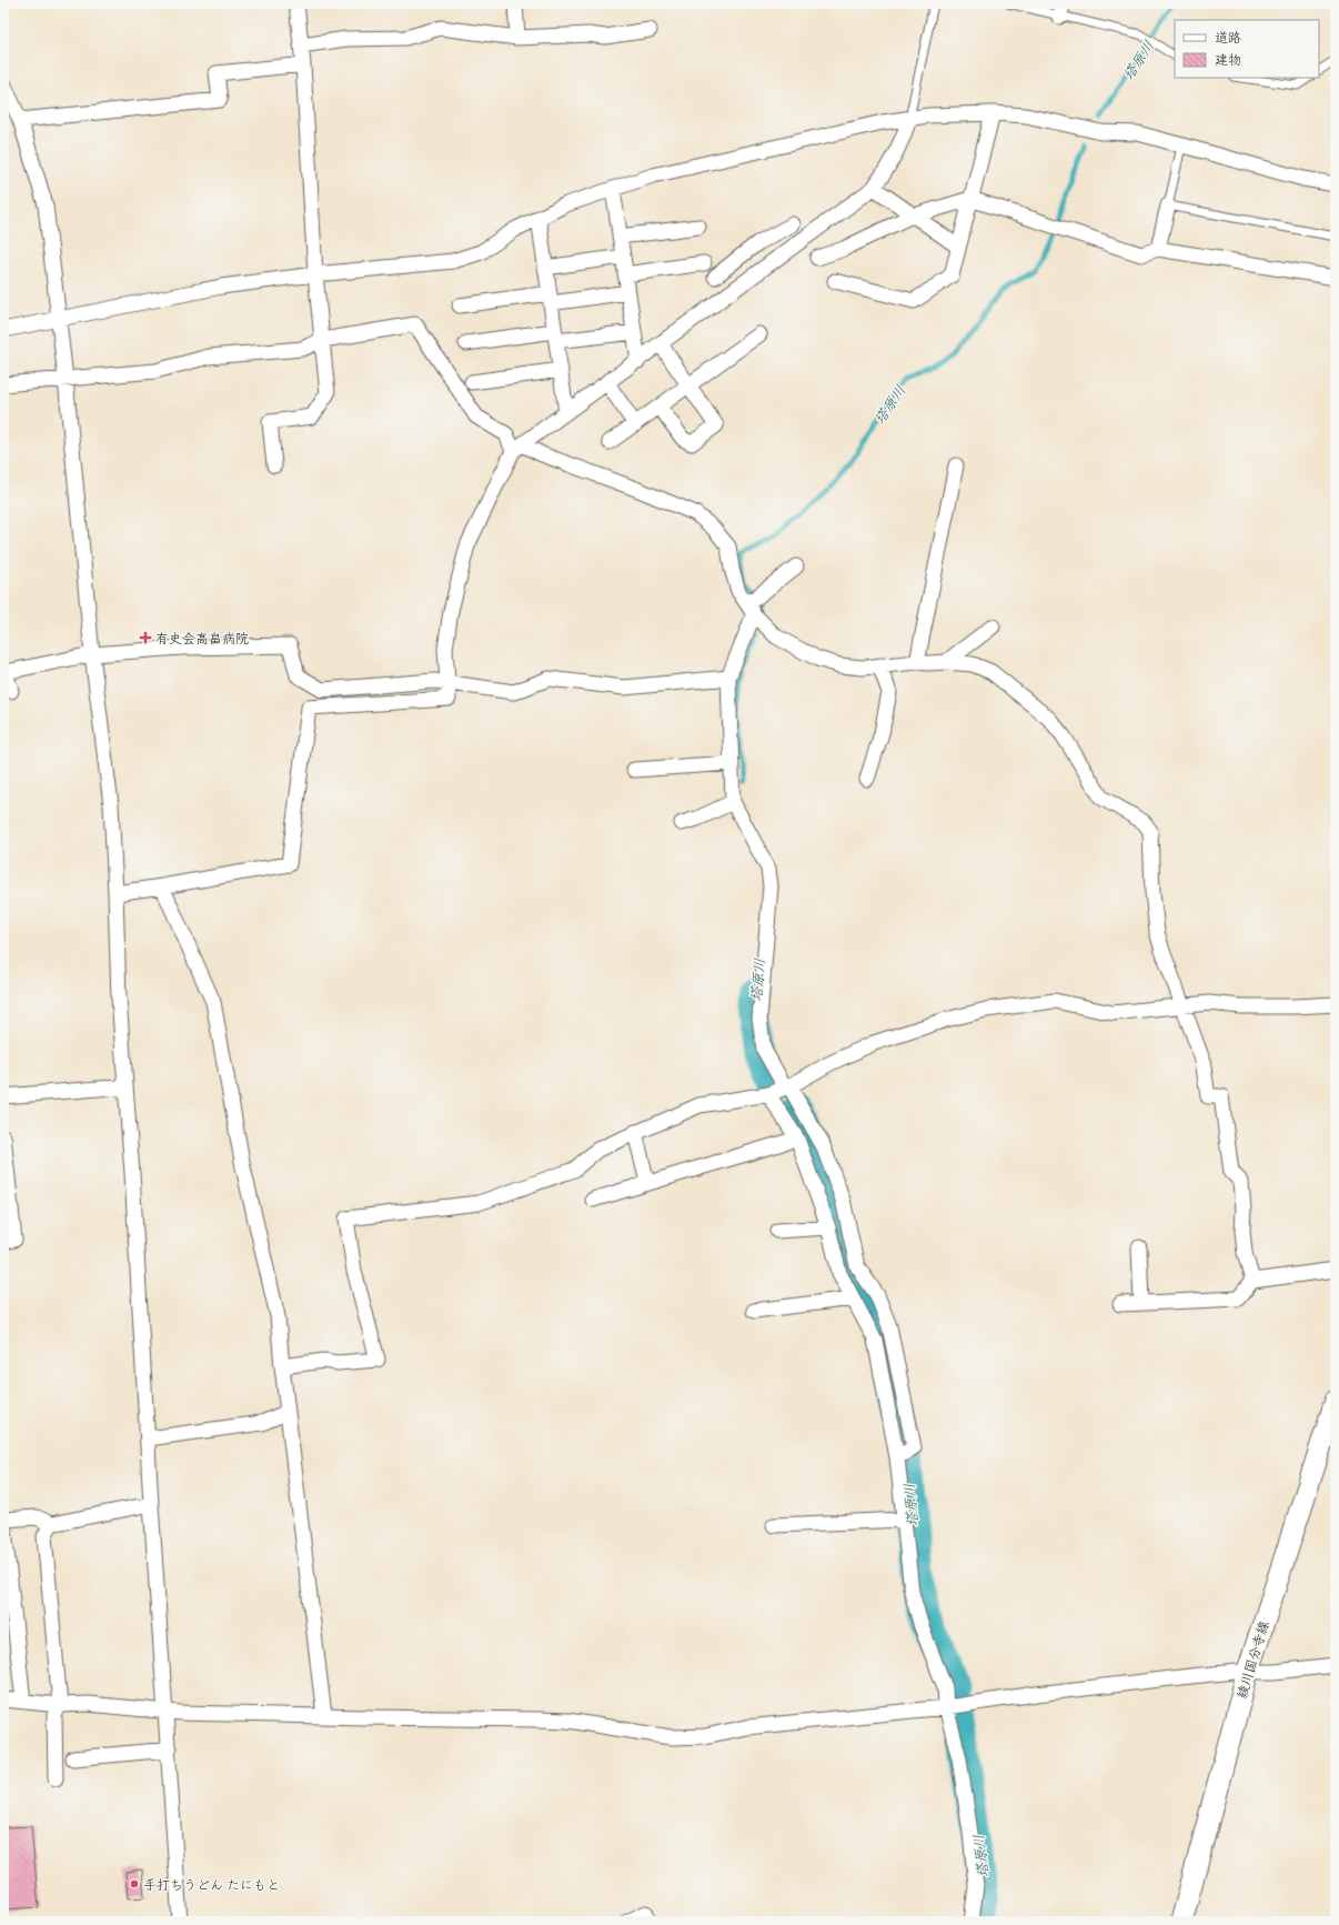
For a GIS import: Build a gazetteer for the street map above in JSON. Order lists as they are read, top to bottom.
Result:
{
  "streets": {
    "main road": ["綾川国分寺線"]
  },
  "water": ["塔原川"],
  "places": {
    "health": ["有史会高畠病院"],
    "other": ["手打ちうどん たにもと"]
  },
  "legend": ["道路", "建物"]
}
